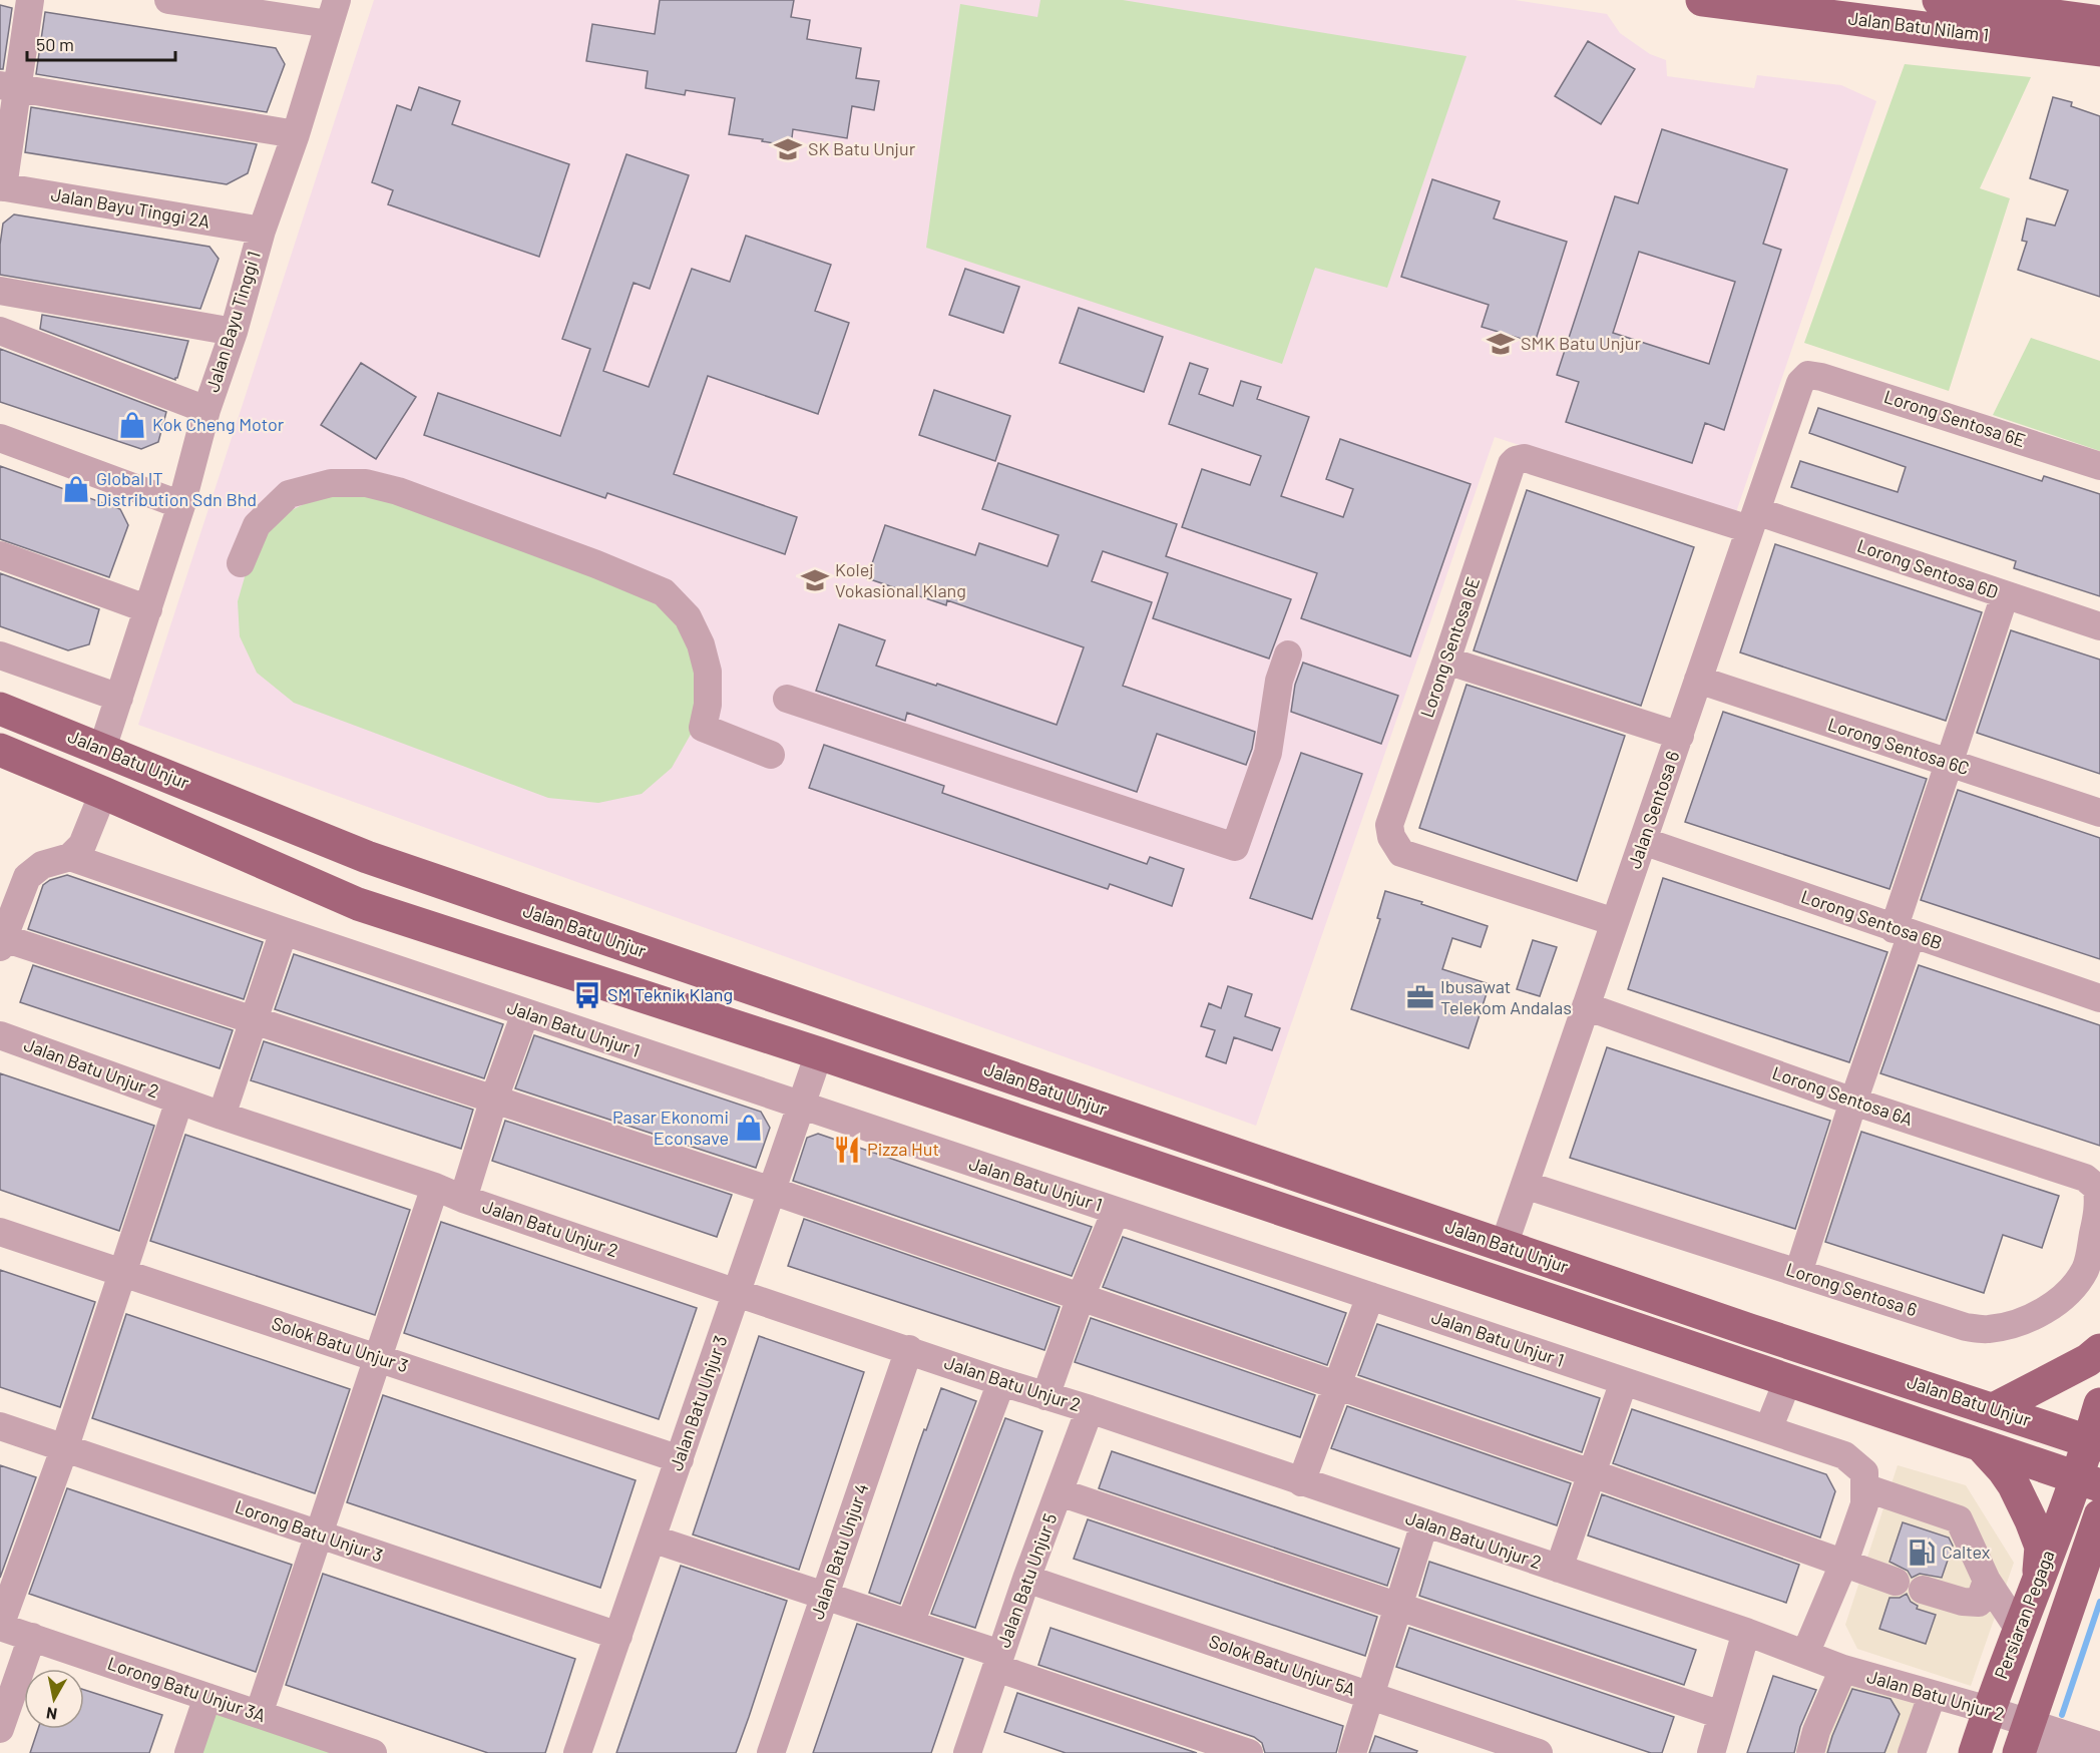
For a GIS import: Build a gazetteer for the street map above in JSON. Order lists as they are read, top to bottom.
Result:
{
  "streets": {
    "main road": ["Jalan Batu Nilam 1", "Jalan Batu Unjur", "Persiaran Pegaga"],
    "street": [
      "Jalan Bayu Tinggi 2A",
      "Jalan Bayu Tinggi 1",
      "Lorong Sentosa 6E",
      "Lorong Sentosa 6D",
      "Lorong Sentosa 6C",
      "Jalan Sentosa 6",
      "Lorong Sentosa 6B",
      "Jalan Batu Unjur 1",
      "Jalan Batu Unjur 2",
      "Lorong Sentosa 6A",
      "Lorong Sentosa 6",
      "Solok Batu Unjur 3",
      "Jalan Batu Unjur 3",
      "Lorong Batu Unjur 3",
      "Jalan Batu Unjur 4",
      "Jalan Batu Unjur 5",
      "Solok Batu Unjur 5A",
      "Lorong Batu Unjur 3A"
    ]
  },
  "crossings": [
    ["Jalan Bayu Tinggi 2A", "Jalan Bayu Tinggi 1"],
    ["Jalan Bayu Tinggi 1", "Jalan Batu Unjur"],
    ["Lorong Sentosa 6E", "Lorong Sentosa 6D"],
    ["Lorong Sentosa 6E", "Jalan Sentosa 6"],
    ["Lorong Sentosa 6D", "Jalan Sentosa 6"],
    ["Lorong Sentosa 6C", "Jalan Sentosa 6"],
    ["Jalan Batu Unjur", "Jalan Sentosa 6"],
    ["Jalan Batu Unjur", "Jalan Batu Unjur 3"],
    ["Jalan Batu Unjur", "Persiaran Pegaga"],
    ["Jalan Sentosa 6", "Lorong Sentosa 6B"],
    ["Jalan Sentosa 6", "Lorong Sentosa 6A"],
    ["Jalan Sentosa 6", "Lorong Sentosa 6"],
    ["Jalan Batu Unjur 1", "Jalan Batu Unjur 3"],
    ["Jalan Batu Unjur 2", "Jalan Batu Unjur 3"],
    ["Jalan Batu Unjur 2", "Jalan Batu Unjur 4"],
    ["Jalan Batu Unjur 2", "Jalan Batu Unjur 5"],
    ["Jalan Batu Unjur 2", "Persiaran Pegaga"],
    ["Lorong Sentosa 6A", "Lorong Sentosa 6"],
    ["Solok Batu Unjur 3", "Jalan Batu Unjur 3"],
    ["Jalan Batu Unjur 3", "Lorong Batu Unjur 3"],
    ["Jalan Batu Unjur 5", "Solok Batu Unjur 5A"]
  ],
  "places": {
    "school or university": ["SK Batu Unjur", "SMK Batu Unjur", "Kolej Vokasional Klang"],
    "shop": ["Kok Cheng Motor", "Global IT Distribution Sdn Bhd", "Pasar Ekonomi Econsave"],
    "bus stop": ["SM Teknik Klang"],
    "office": ["Ibusawat Telekom Andalas"],
    "restaurant": ["Pizza Hut"],
    "fuel station": ["Caltex"]
  },
  "scale_bar": "50 m",
  "north": "bottom"
}
